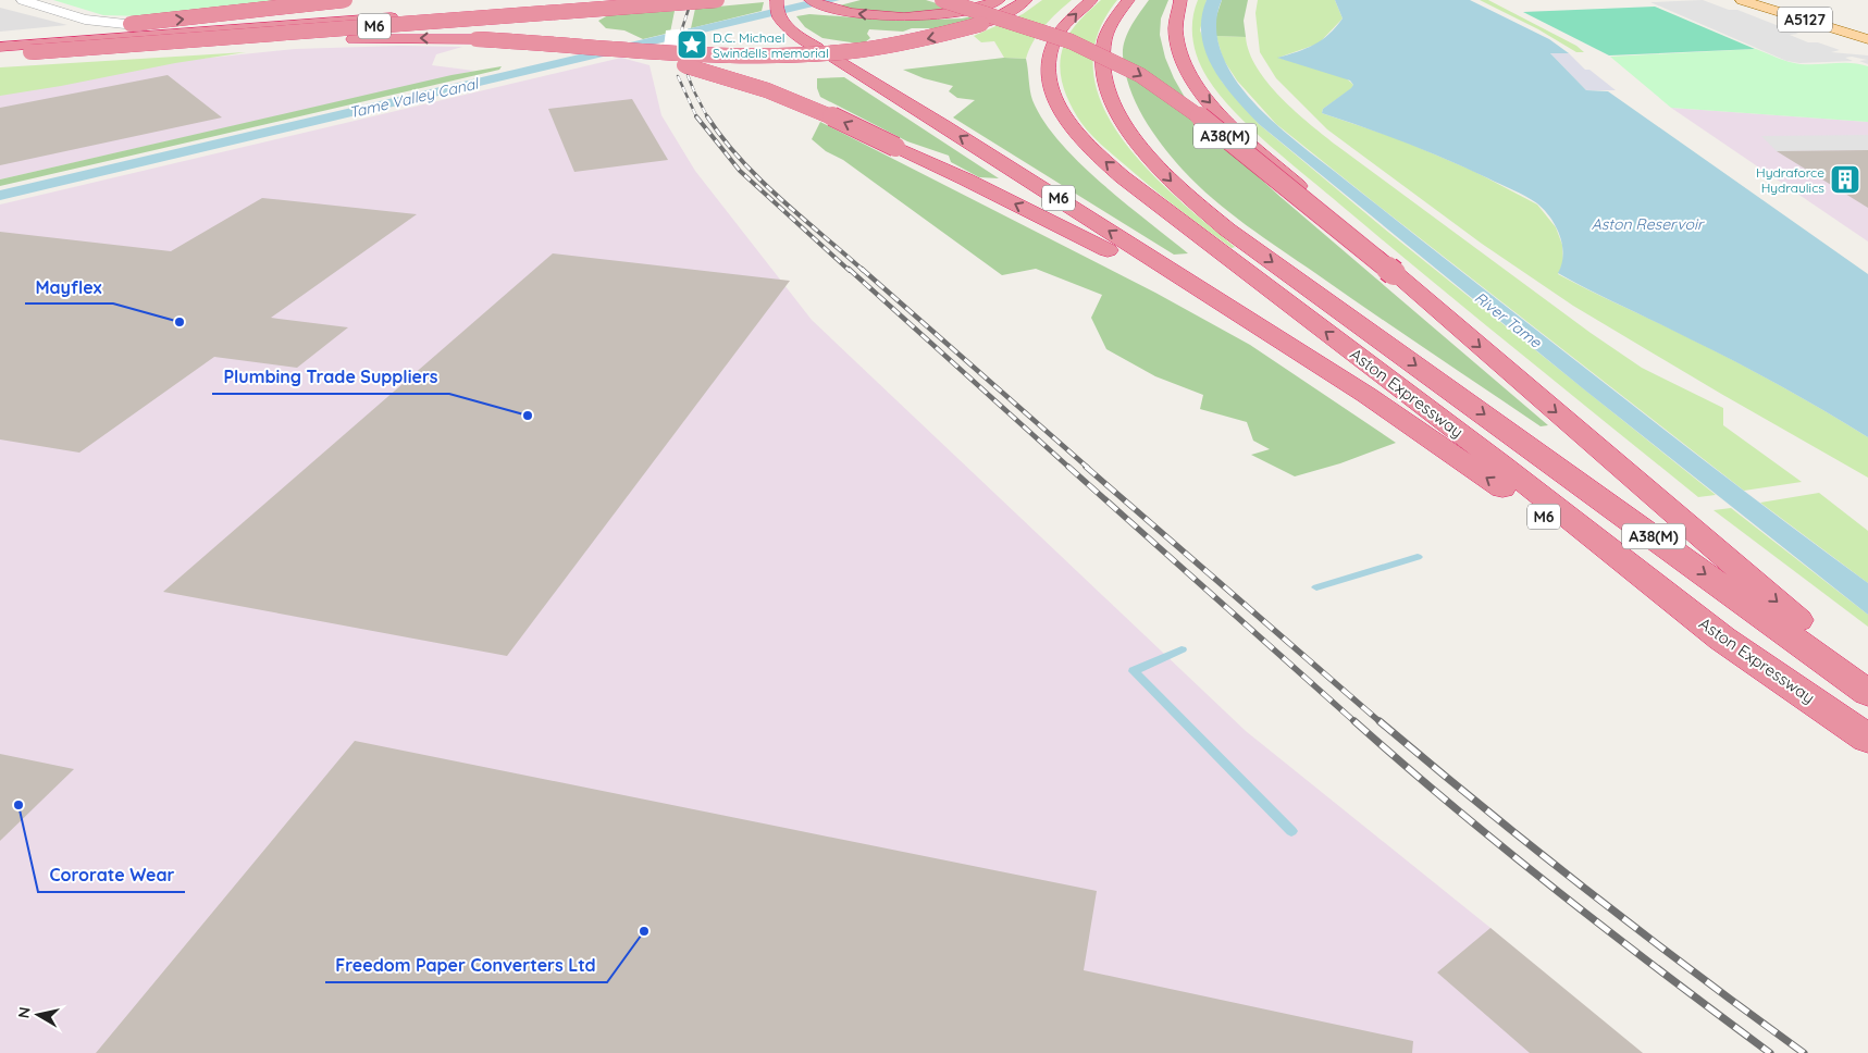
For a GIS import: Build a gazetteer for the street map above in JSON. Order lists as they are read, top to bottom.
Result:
{
  "streets": {
    "highway": ["M6", "A38(M)", "Aston Expressway"],
    "main road": ["A5127"]
  },
  "crossings": [
    ["M6", "Aston Expressway"]
  ],
  "water": ["Tame Valley Canal", "Aston Reservoir", "River Tame"],
  "places": {
    "place": ["D.C. Michael Swindells memorial"],
    "building": ["Hydraforce Hydraulics"],
    "other": [
      "Mayflex",
      "Plumbing Trade Suppliers",
      "Cororate Wear",
      "Freedom Paper Converters Ltd"
    ]
  },
  "north": "left"
}
